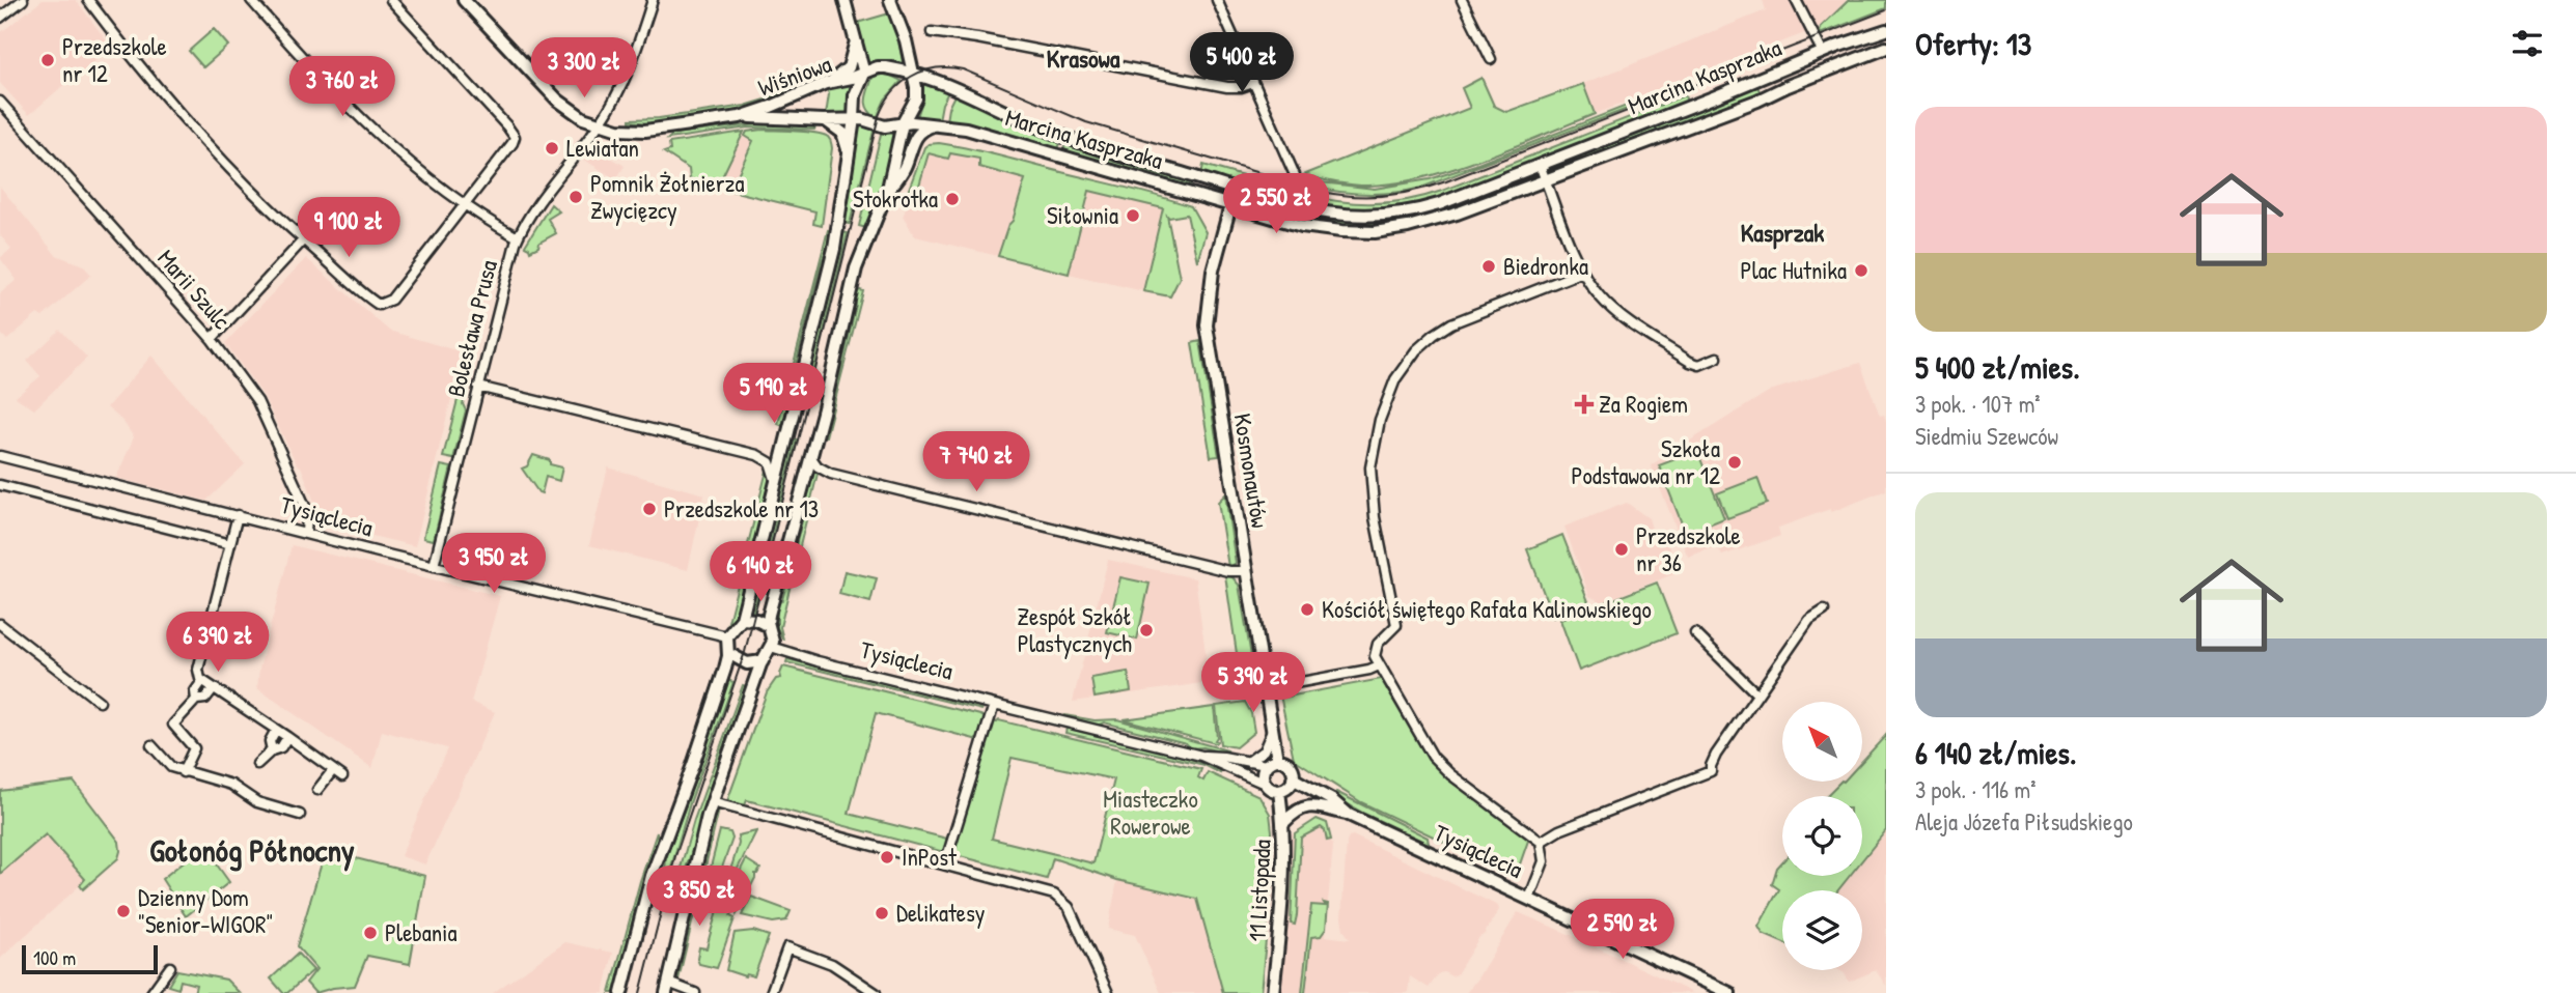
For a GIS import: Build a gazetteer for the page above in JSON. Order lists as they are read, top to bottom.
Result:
{
  "streets": {
    "street": [
      "Wiśniowa",
      "Marcina Kasprzaka",
      "Marii Szulc",
      "Bolesława Prusa",
      "Kosmonautów",
      "Tysiąclecia",
      "11 Listopada"
    ]
  },
  "crossings": [
    ["Wiśniowa", "Marcina Kasprzaka"],
    ["Wiśniowa", "Bolesława Prusa"],
    ["Marcina Kasprzaka", "Kosmonautów"],
    ["Marii Szulc", "Tysiąclecia"],
    ["Bolesława Prusa", "Tysiąclecia"],
    ["Kosmonautów", "Tysiąclecia"],
    ["Kosmonautów", "11 Listopada"],
    ["Tysiąclecia", "11 Listopada"]
  ],
  "districts": ["Krasowa", "Kasprzak", "Gołonóg Północny"],
  "parks": ["Miasteczko Rowerowe"],
  "places": {
    "other": [
      "Przedszkole nr 12",
      "Lewiatan",
      "Pomnik Żołnierza Zwycięzcy",
      "Stokrotka",
      "Siłownia",
      "Biedronka",
      "Plac Hutnika",
      "Szkoła Podstawowa nr 12",
      "Przedszkole nr 13",
      "Przedszkole nr 36",
      "Kościół świętego Rafała Kalinowskiego",
      "Zespół Szkół Plastycznych",
      "InPost",
      "Dzienny Dom \"Senior-WIGOR\"",
      "Delikatesy",
      "Plebania"
    ],
    "health": ["Za Rogiem"]
  },
  "scale_bar": "100 m",
  "north": "top left",
  "page": {
    "heading": "Oferty: 13",
    "price": [
      "5 400 zł",
      "3 300 zł",
      "3 760 zł",
      "2 550 zł",
      "9 100 zł",
      "5 190 zł",
      "7 740 zł",
      "3 950 zł",
      "6 140 zł",
      "6 390 zł",
      "5 390 zł",
      "3 850 zł",
      "2 590 zł"
    ],
    "list": [
      {
        "name": "5 400 zł/mies.",
        "note": "3 pok. · 107 m² · Siedmiu Szewców"
      },
      {
        "name": "6 140 zł/mies.",
        "note": "3 pok. · 116 m² · Aleja Józefa Piłsudskiego"
      }
    ],
    "scale": "100 m"
  }
}
